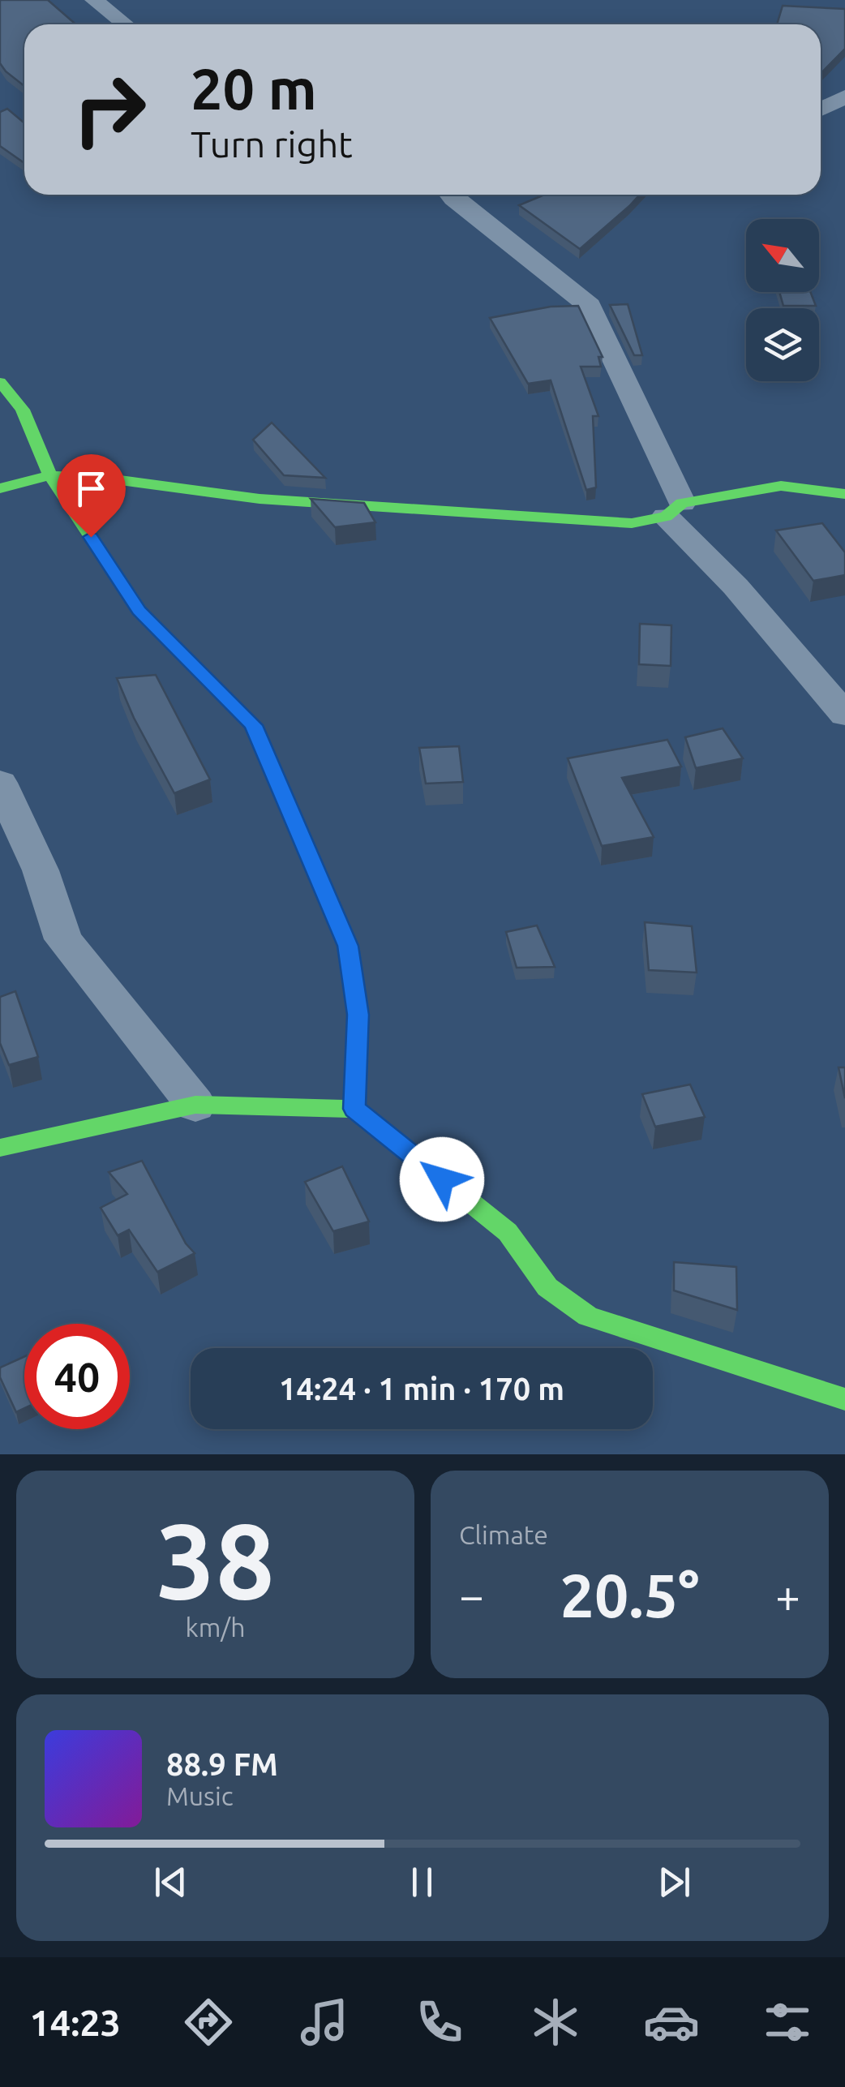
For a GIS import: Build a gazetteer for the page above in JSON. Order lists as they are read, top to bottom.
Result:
{
  "north": "top left",
  "page": {
    "turn": ["20 m", "Turn right"],
    "limit": "40",
    "trip": "14:24 · 1 min · 170 m",
    "tile": [
      ["38", "km/h"],
      "Climate"
    ],
    "heat": ["−", "20.5°", "+"],
    "song": ["88.9 FM", "Music"],
    "tabs": "14:23"
  }
}
